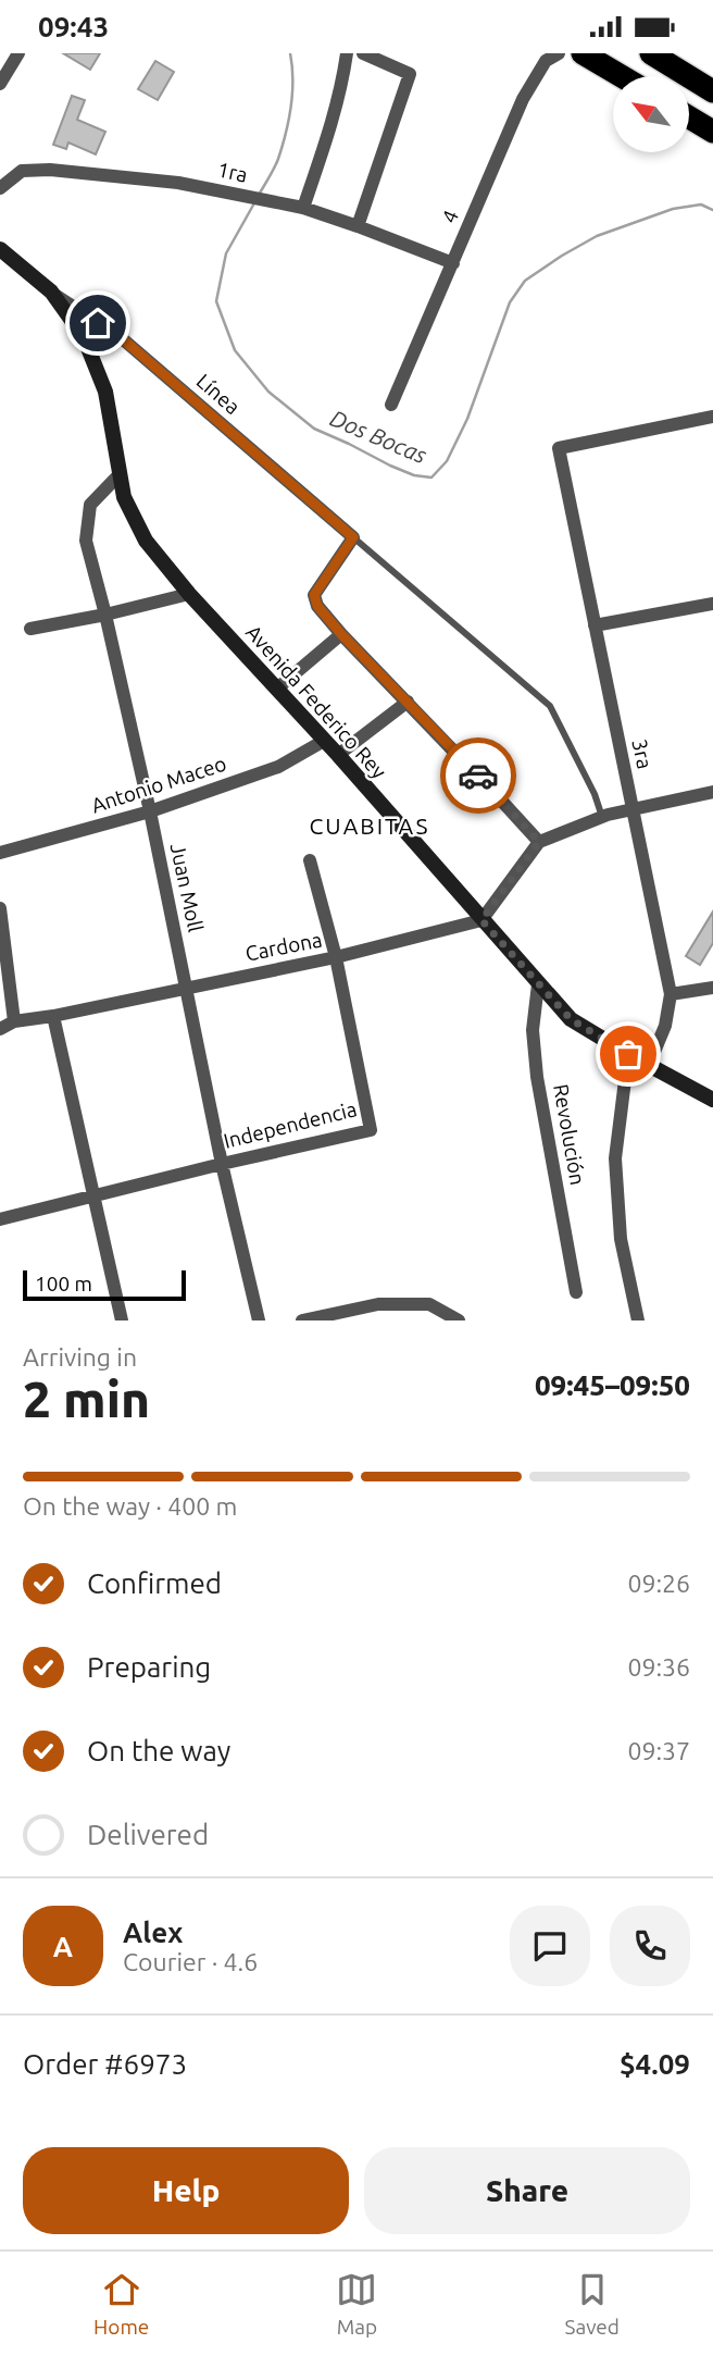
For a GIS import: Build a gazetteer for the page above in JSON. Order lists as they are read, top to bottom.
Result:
{
  "streets": {
    "main road": ["Avenida Federico Rey"],
    "street": [
      "1ra",
      "4",
      "Línea",
      "3ra",
      "Antonio Maceo",
      "Juan Moll",
      "Cardona",
      "Independencia",
      "Revolución"
    ]
  },
  "crossings": [
    ["1ra", "4"],
    ["Línea", "Avenida Federico Rey"],
    ["Avenida Federico Rey", "3ra"],
    ["Avenida Federico Rey", "Antonio Maceo"],
    ["Avenida Federico Rey", "Juan Moll"],
    ["Avenida Federico Rey", "Cardona"],
    ["Avenida Federico Rey", "Revolución"],
    ["Antonio Maceo", "Juan Moll"],
    ["Juan Moll", "Cardona"],
    ["Juan Moll", "Independencia"],
    ["Cardona", "Independencia"]
  ],
  "districts": ["CUABITAS"],
  "water": ["Dos Bocas"],
  "scale_bar": "100 m",
  "north": "top left",
  "page": {
    "status": "09:43",
    "scale": "100 m",
    "heading": ["2 min", "Arriving in", "09:45–09:50"],
    "panel": [
      "Alex",
      "Courier · 4.6",
      "Order #6973",
      "$4.09"
    ],
    "bar": "On the way · 400 m",
    "list": [
      ["Confirmed", "09:26"],
      ["Preparing", "09:36"],
      ["On the way", "09:37"],
      "Delivered"
    ],
    "round": "A",
    "buttons": ["Help", "Share"],
    "tabs": ["Home", "Map", "Saved"]
  }
}
